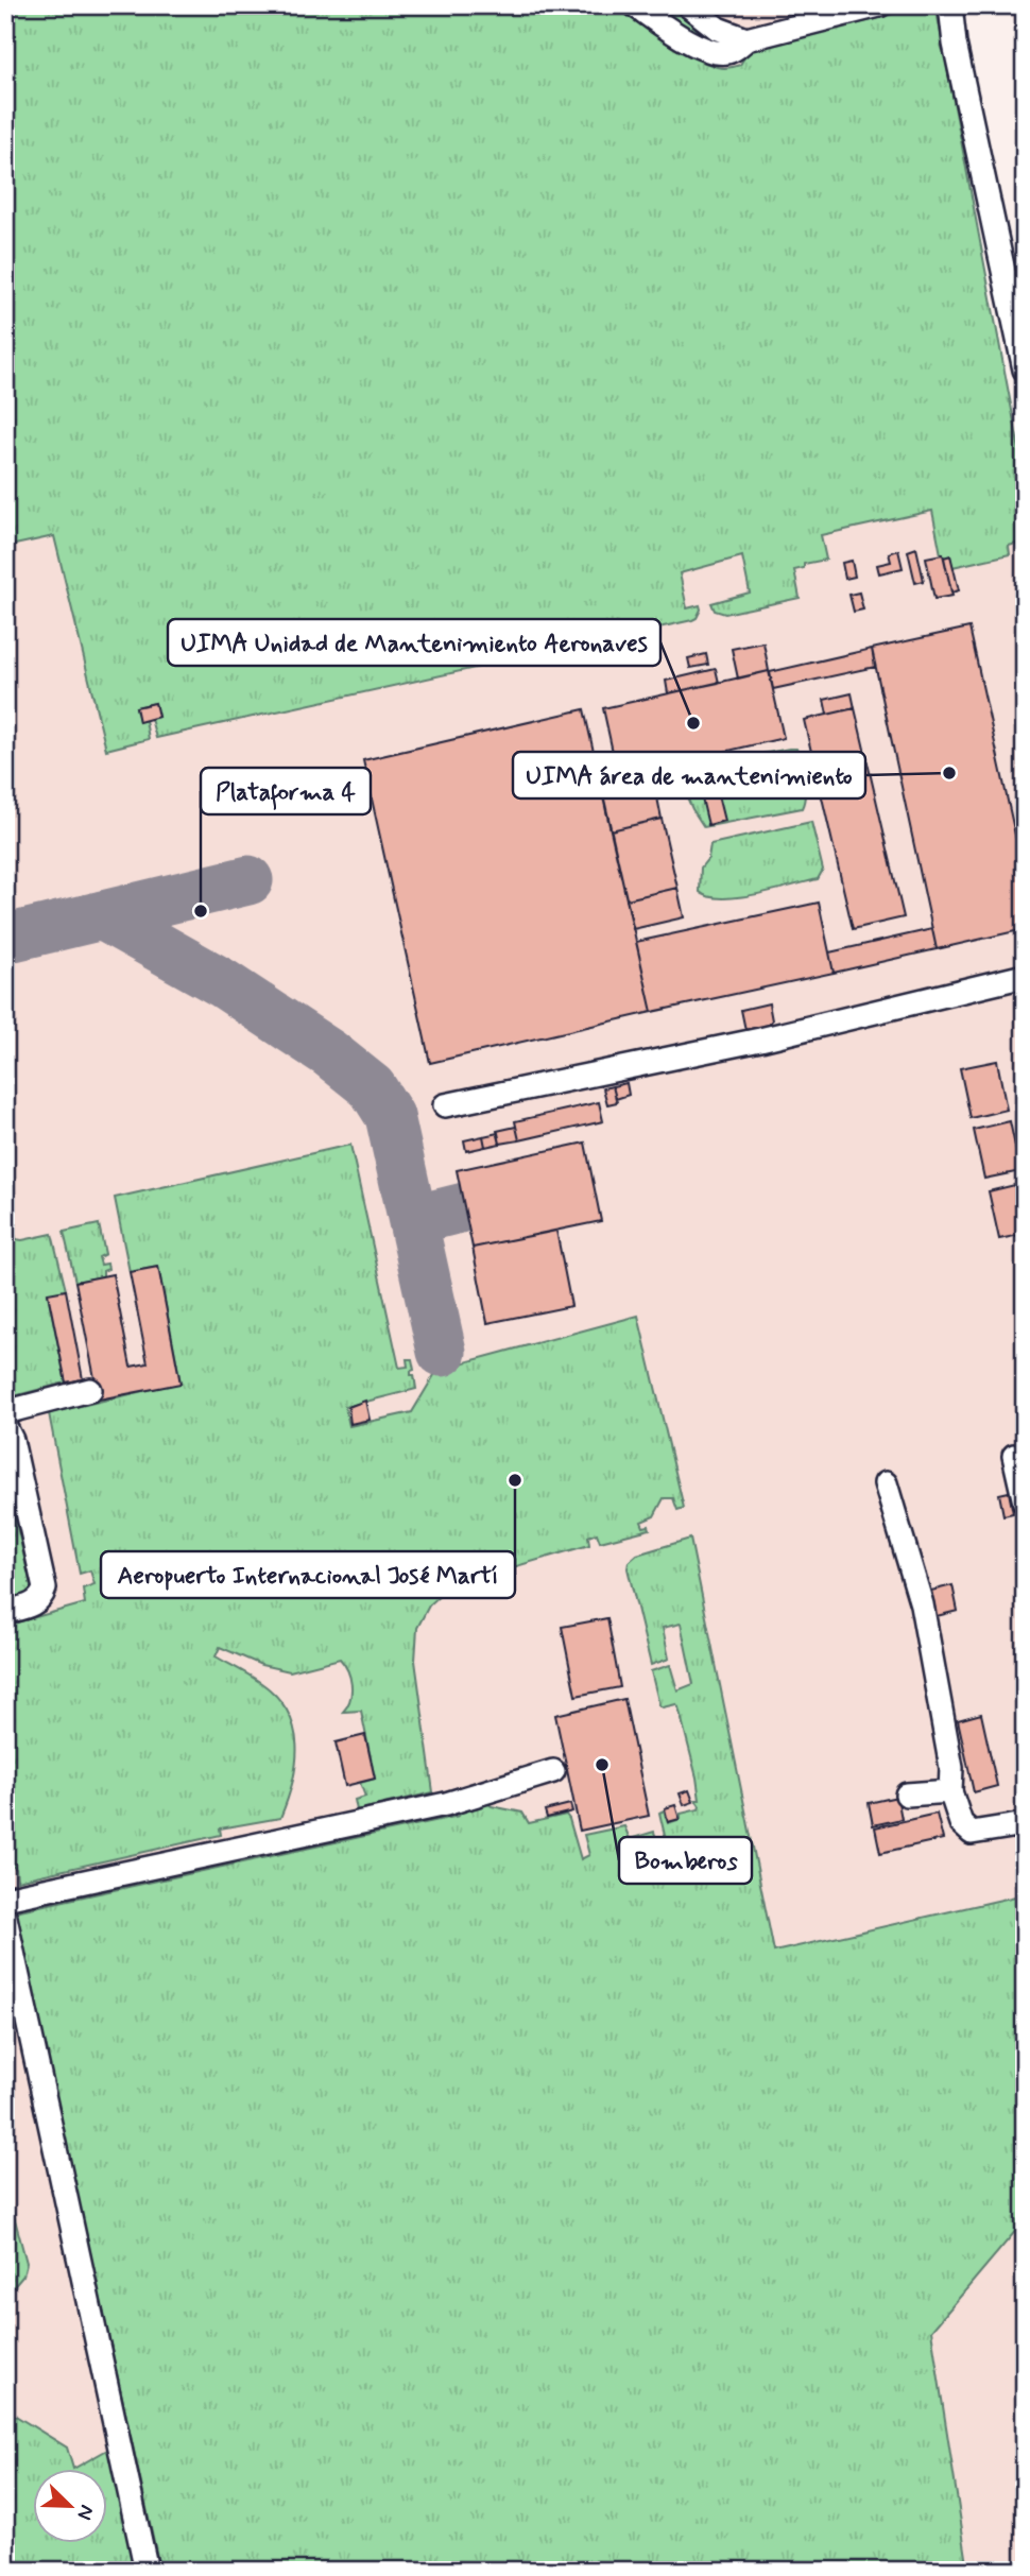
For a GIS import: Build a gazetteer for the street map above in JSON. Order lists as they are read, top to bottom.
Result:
{
  "places": [
    "UIMA Unidad de Mantenimiento Aeronaves",
    "UIMA área de mantenimiento",
    "Plataforma 4",
    "Aeropuerto Internacional José Martí",
    "Bomberos"
  ],
  "north": "bottom right"
}
